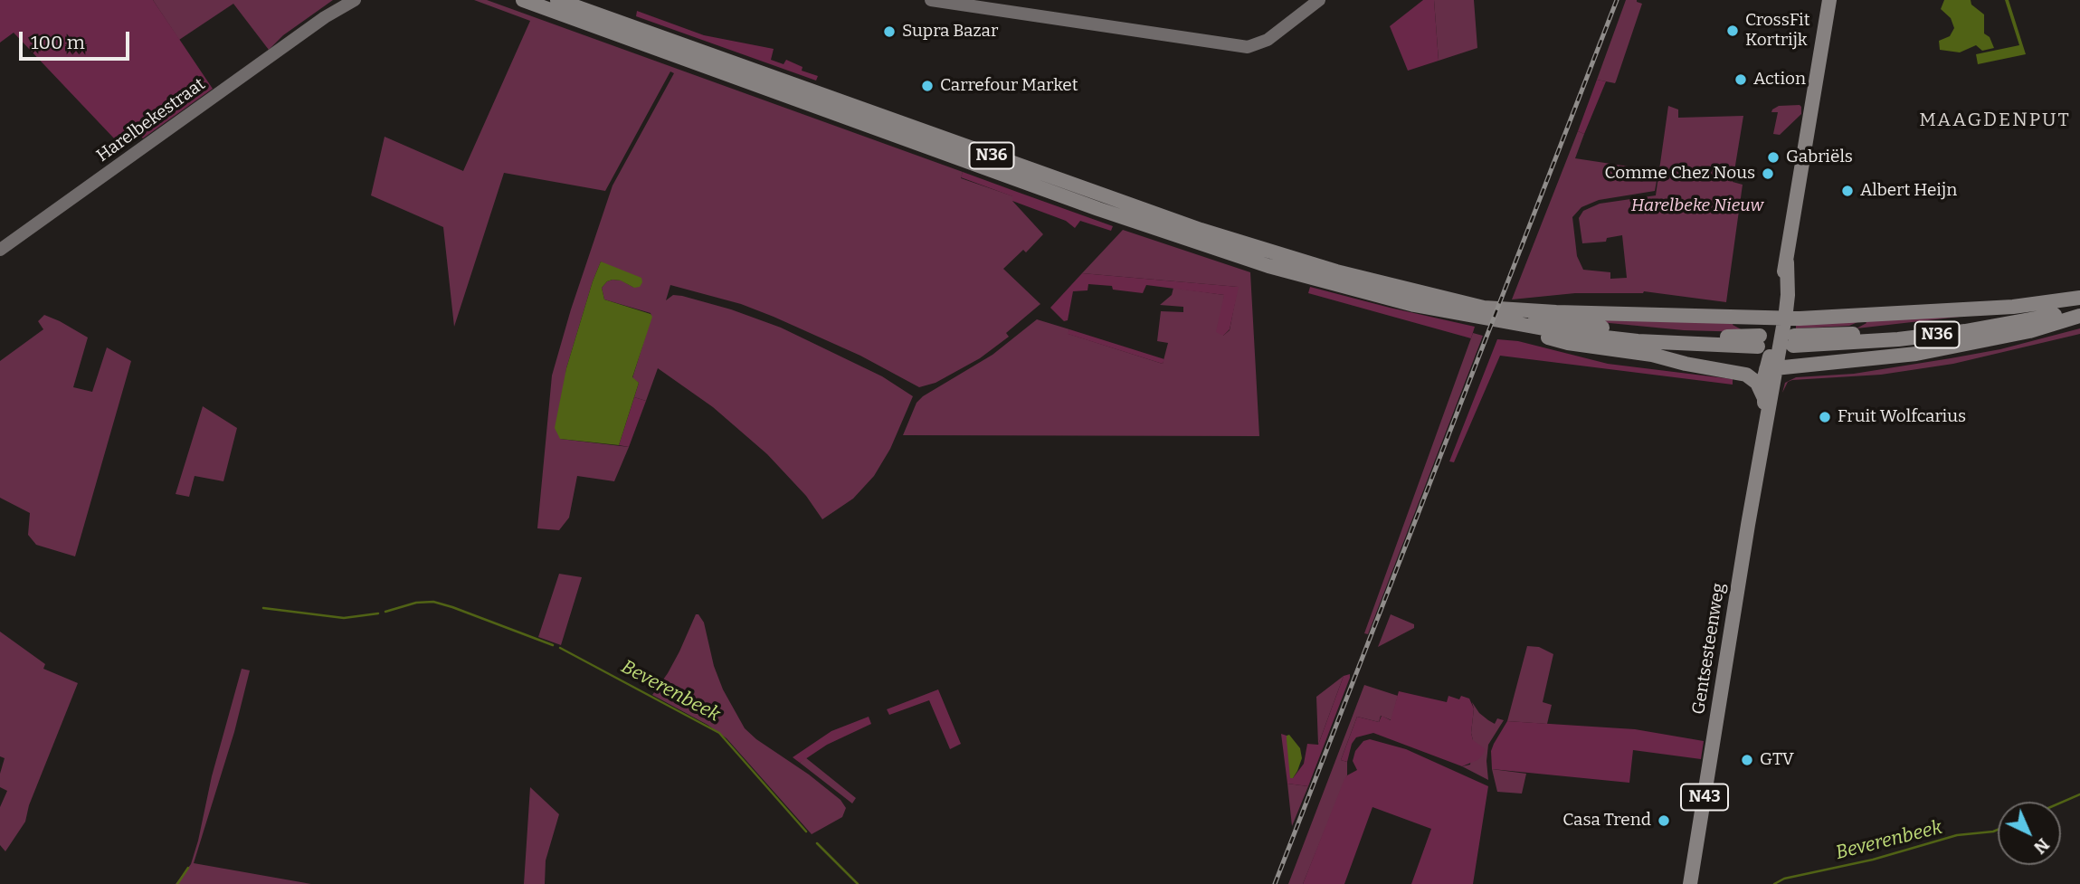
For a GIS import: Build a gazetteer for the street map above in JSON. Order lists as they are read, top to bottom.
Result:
{
  "streets": {
    "main road": ["N36", "Gentsesteenweg", "N43"],
    "street": ["Harelbekestraat"]
  },
  "districts": ["MAAGDENPUT"],
  "water": ["Beverenbeek"],
  "parks": ["Harelbeke Nieuw"],
  "places": [
    "CrossFit Kortrijk",
    "Supra Bazar",
    "Action",
    "Carrefour Market",
    "Gabriëls",
    "Comme Chez Nous",
    "Albert Heijn",
    "Fruit Wolfcarius",
    "GTV",
    "Casa Trend"
  ],
  "scale_bar": "100 m",
  "north": "bottom right"
}
